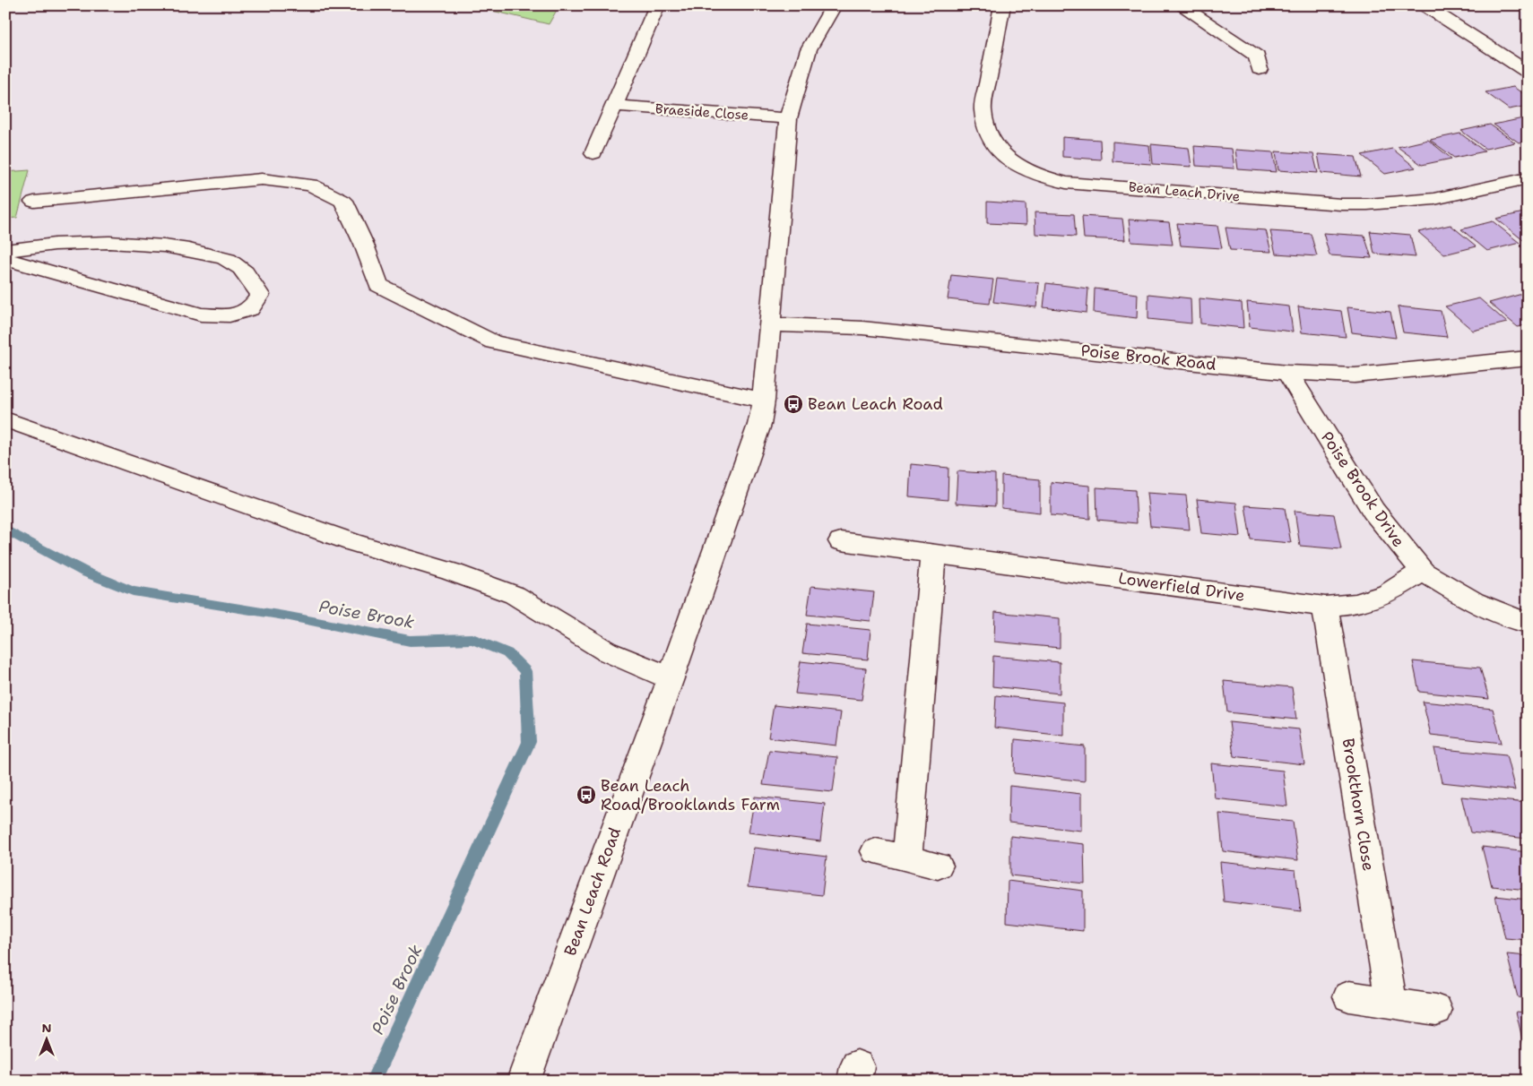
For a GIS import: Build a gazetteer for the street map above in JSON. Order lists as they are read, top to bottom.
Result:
{
  "streets": {
    "street": [
      "Braeside Close",
      "Bean Leach Drive",
      "Poise Brook Road",
      "Poise Brook Drive",
      "Lowerfield Drive",
      "Brookthorn Close",
      "Bean Leach Road"
    ]
  },
  "crossings": [
    ["Braeside Close", "Bean Leach Road"],
    ["Poise Brook Road", "Poise Brook Drive"],
    ["Poise Brook Road", "Bean Leach Road"],
    ["Poise Brook Drive", "Lowerfield Drive"],
    ["Lowerfield Drive", "Brookthorn Close"]
  ],
  "water": ["Poise Brook"],
  "places": {
    "bus stop": ["Bean Leach Road", "Bean Leach Road/Brooklands Farm"]
  },
  "north": "top"
}
